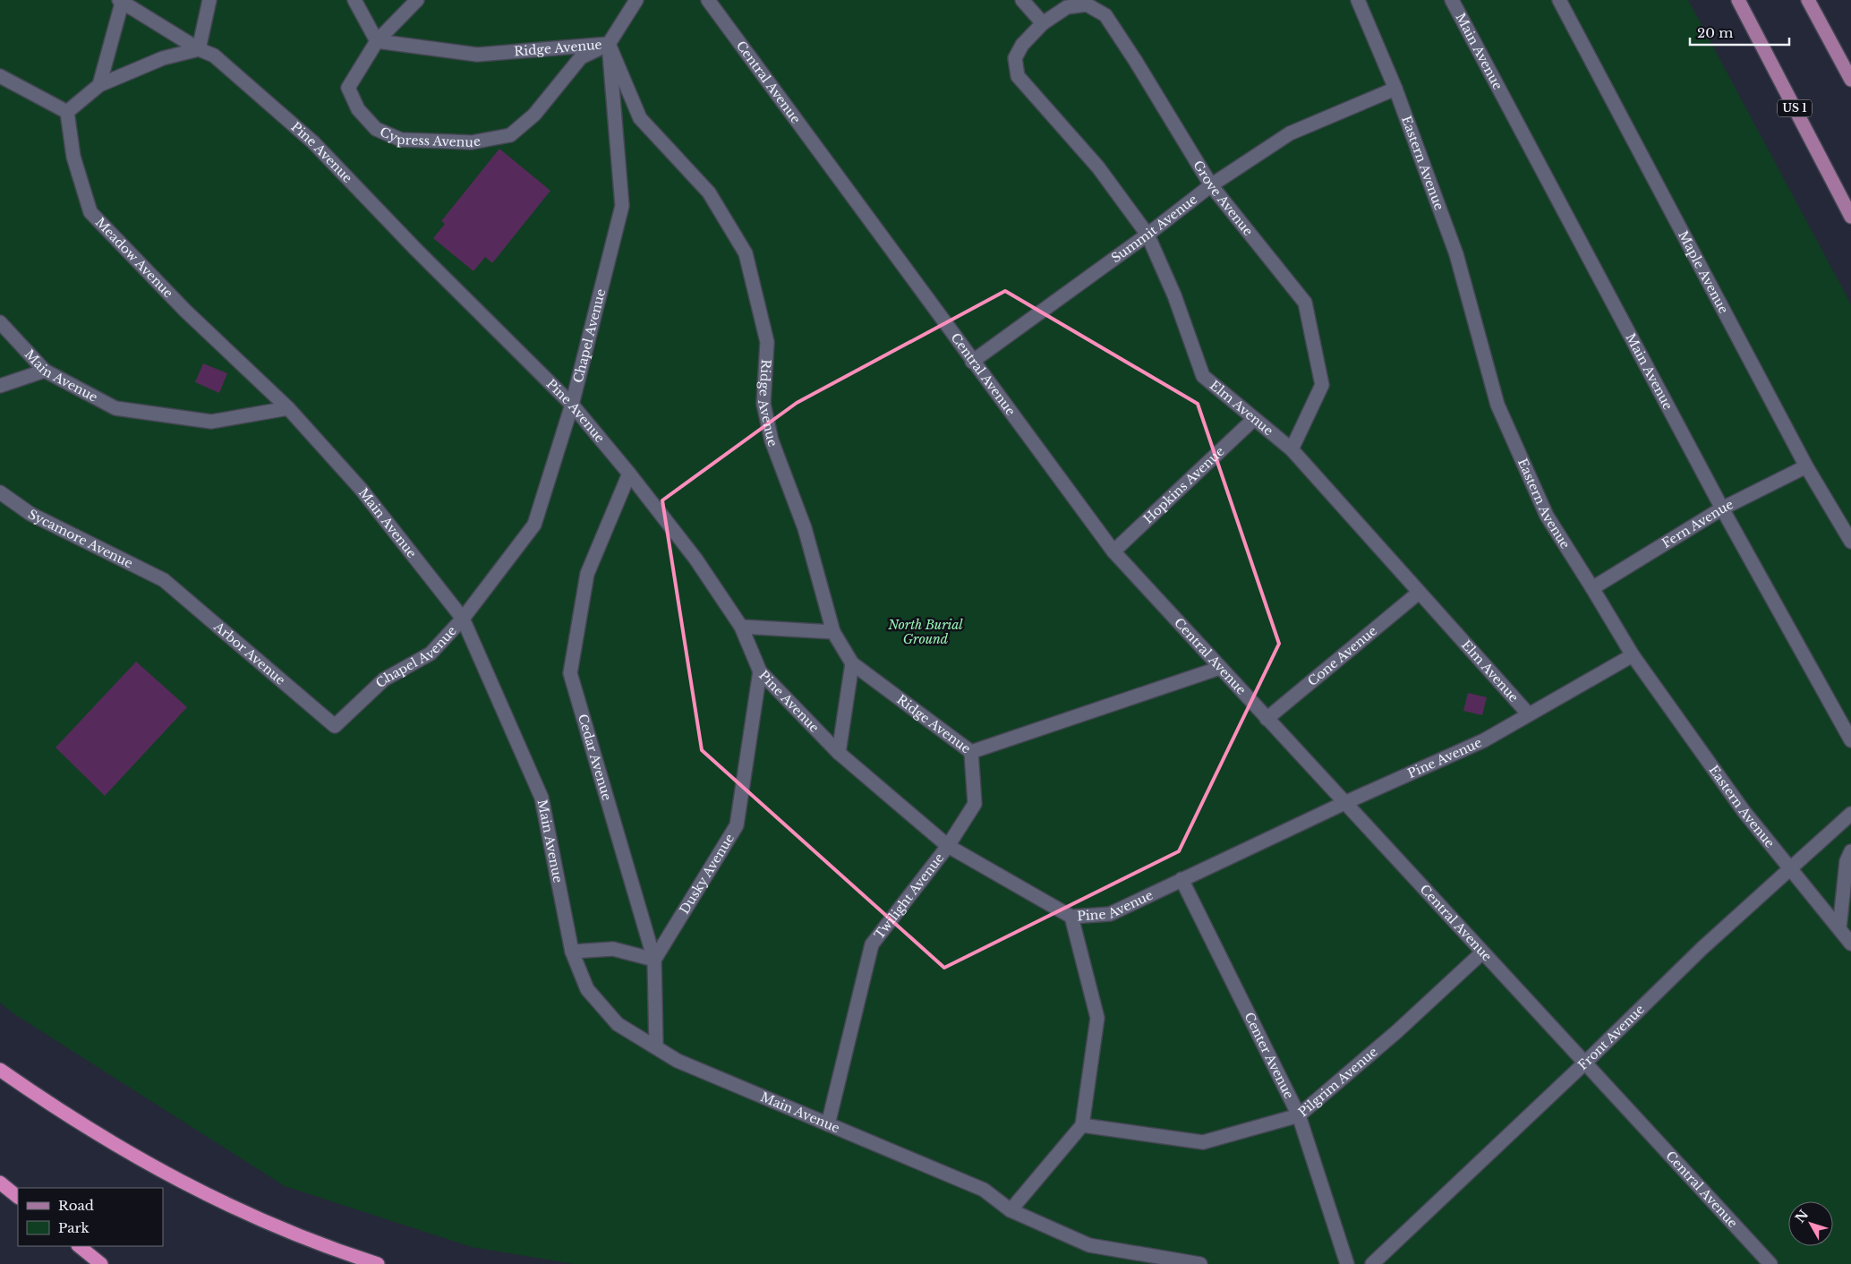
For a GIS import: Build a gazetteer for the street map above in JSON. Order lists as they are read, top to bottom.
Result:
{
  "streets": {
    "main road": ["US 1"],
    "lane": [
      "Ridge Avenue",
      "Main Avenue",
      "Central Avenue",
      "Cypress Avenue",
      "Pine Avenue",
      "Eastern Avenue",
      "Grove Avenue",
      "Summit Avenue",
      "Meadow Avenue",
      "Maple Avenue",
      "Chapel Avenue",
      "Elm Avenue",
      "Hopkins Avenue",
      "Fern Avenue",
      "Sycamore Avenue",
      "Arbor Avenue",
      "Cone Avenue",
      "Cedar Avenue",
      "Dusky Avenue",
      "Twilight Avenue",
      "Front Avenue",
      "Center Avenue",
      "Pilgrim Avenue"
    ]
  },
  "crossings": [
    ["Ridge Avenue", "Central Avenue"],
    ["Ridge Avenue", "Cypress Avenue"],
    ["Ridge Avenue", "Chapel Avenue"],
    ["Ridge Avenue", "Twilight Avenue"],
    ["Main Avenue", "Meadow Avenue"],
    ["Main Avenue", "Chapel Avenue"],
    ["Main Avenue", "Fern Avenue"],
    ["Main Avenue", "Cedar Avenue"],
    ["Main Avenue", "Twilight Avenue"],
    ["Central Avenue", "Pine Avenue"],
    ["Central Avenue", "Summit Avenue"],
    ["Central Avenue", "Hopkins Avenue"],
    ["Central Avenue", "Cone Avenue"],
    ["Central Avenue", "Front Avenue"],
    ["Central Avenue", "Pilgrim Avenue"],
    ["Cypress Avenue", "Chapel Avenue"],
    ["Pine Avenue", "Eastern Avenue"],
    ["Pine Avenue", "Chapel Avenue"],
    ["Pine Avenue", "Elm Avenue"],
    ["Pine Avenue", "Cedar Avenue"],
    ["Pine Avenue", "Dusky Avenue"],
    ["Pine Avenue", "Twilight Avenue"],
    ["Pine Avenue", "Center Avenue"],
    ["Eastern Avenue", "Summit Avenue"],
    ["Eastern Avenue", "Fern Avenue"],
    ["Eastern Avenue", "Front Avenue"],
    ["Grove Avenue", "Summit Avenue"],
    ["Grove Avenue", "Elm Avenue"],
    ["Summit Avenue", "Elm Avenue"],
    ["Maple Avenue", "Fern Avenue"],
    ["Chapel Avenue", "Arbor Avenue"],
    ["Elm Avenue", "Hopkins Avenue"],
    ["Elm Avenue", "Cone Avenue"],
    ["Sycamore Avenue", "Arbor Avenue"],
    ["Cedar Avenue", "Dusky Avenue"],
    ["Center Avenue", "Pilgrim Avenue"]
  ],
  "parks": ["North Burial Ground"],
  "legend": ["Road", "Park"],
  "scale_bar": "20 m",
  "north": "top left"
}
